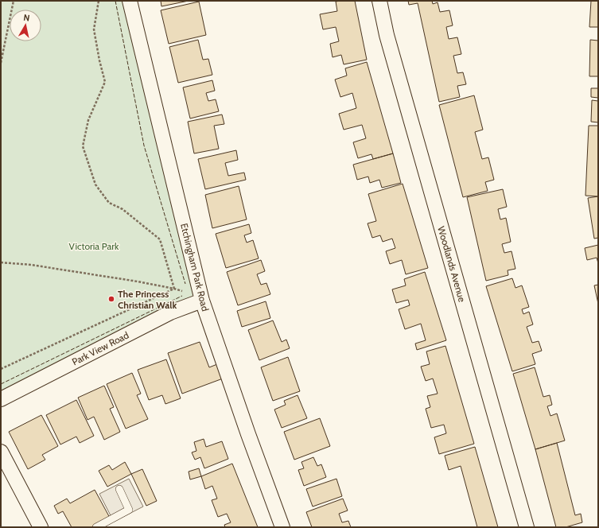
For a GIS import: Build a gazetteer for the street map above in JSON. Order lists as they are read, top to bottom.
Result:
{
  "streets": {
    "street": ["Woodlands Avenue", "Etchingham Park Road", "Park View Road"]
  },
  "crossings": [
    ["Etchingham Park Road", "Park View Road"]
  ],
  "parks": ["Victoria Park"],
  "places": ["The Princess Christian Walk"],
  "north": "top"
}
